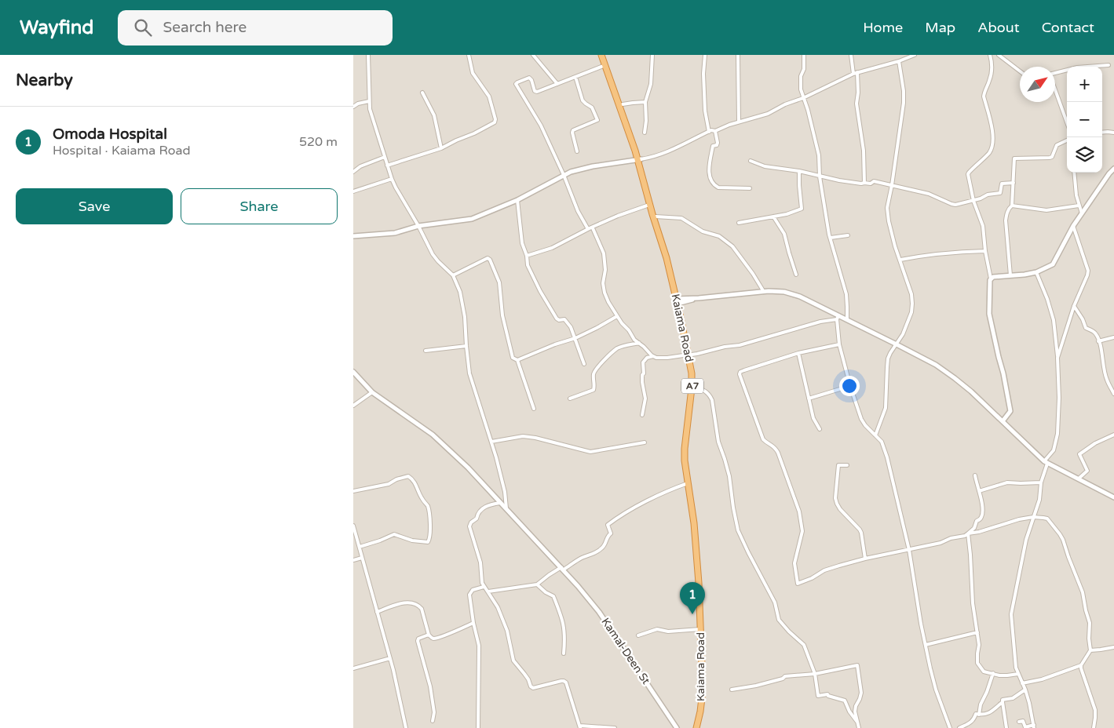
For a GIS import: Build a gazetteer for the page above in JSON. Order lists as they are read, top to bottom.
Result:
{
  "streets": {
    "highway": ["Kaiama Road", "A7"],
    "street": ["Kamal-Deen St"]
  },
  "north": "top right",
  "page": {
    "header": "Wayfind",
    "search": "Search here",
    "nav": [
      "Home",
      "Map",
      "About",
      "Contact"
    ],
    "heading": "Nearby",
    "map_buttons": ["+", "−"],
    "list": [
      {
        "mark": "1",
        "name": "Omoda Hospital",
        "note": "Hospital · Kaiama Road",
        "value": "520 m"
      }
    ],
    "buttons": ["Save", "Share"],
    "pins": "1"
  }
}
